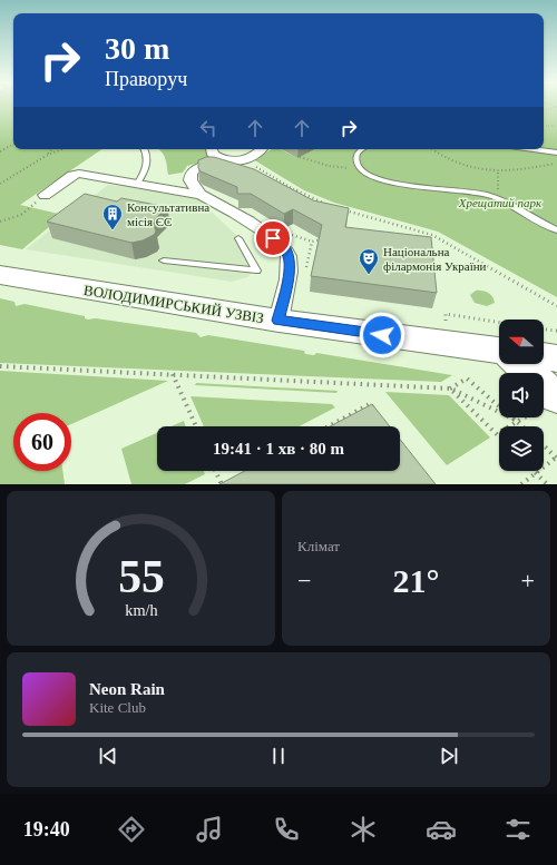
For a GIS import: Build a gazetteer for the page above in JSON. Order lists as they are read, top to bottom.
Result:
{
  "streets": {
    "main road": ["ВОЛОДИМИРСЬКИЙ УЗВІЗ"]
  },
  "parks": ["Хрещатий парк"],
  "places": {
    "building": ["Консультативна місія ЄС"],
    "theatre": ["Національна філармонія України"]
  },
  "north": "left",
  "page": {
    "turn": ["30 m", "Праворуч"],
    "limit": "60",
    "trip": "19:41 · 1 хв · 80 m",
    "tile": "Клімат",
    "heat": ["−", "21°", "+"],
    "song": ["Neon Rain", "Kite Club"],
    "tabs": "19:40",
    "gauge": ["55", "km/h"]
  }
}
